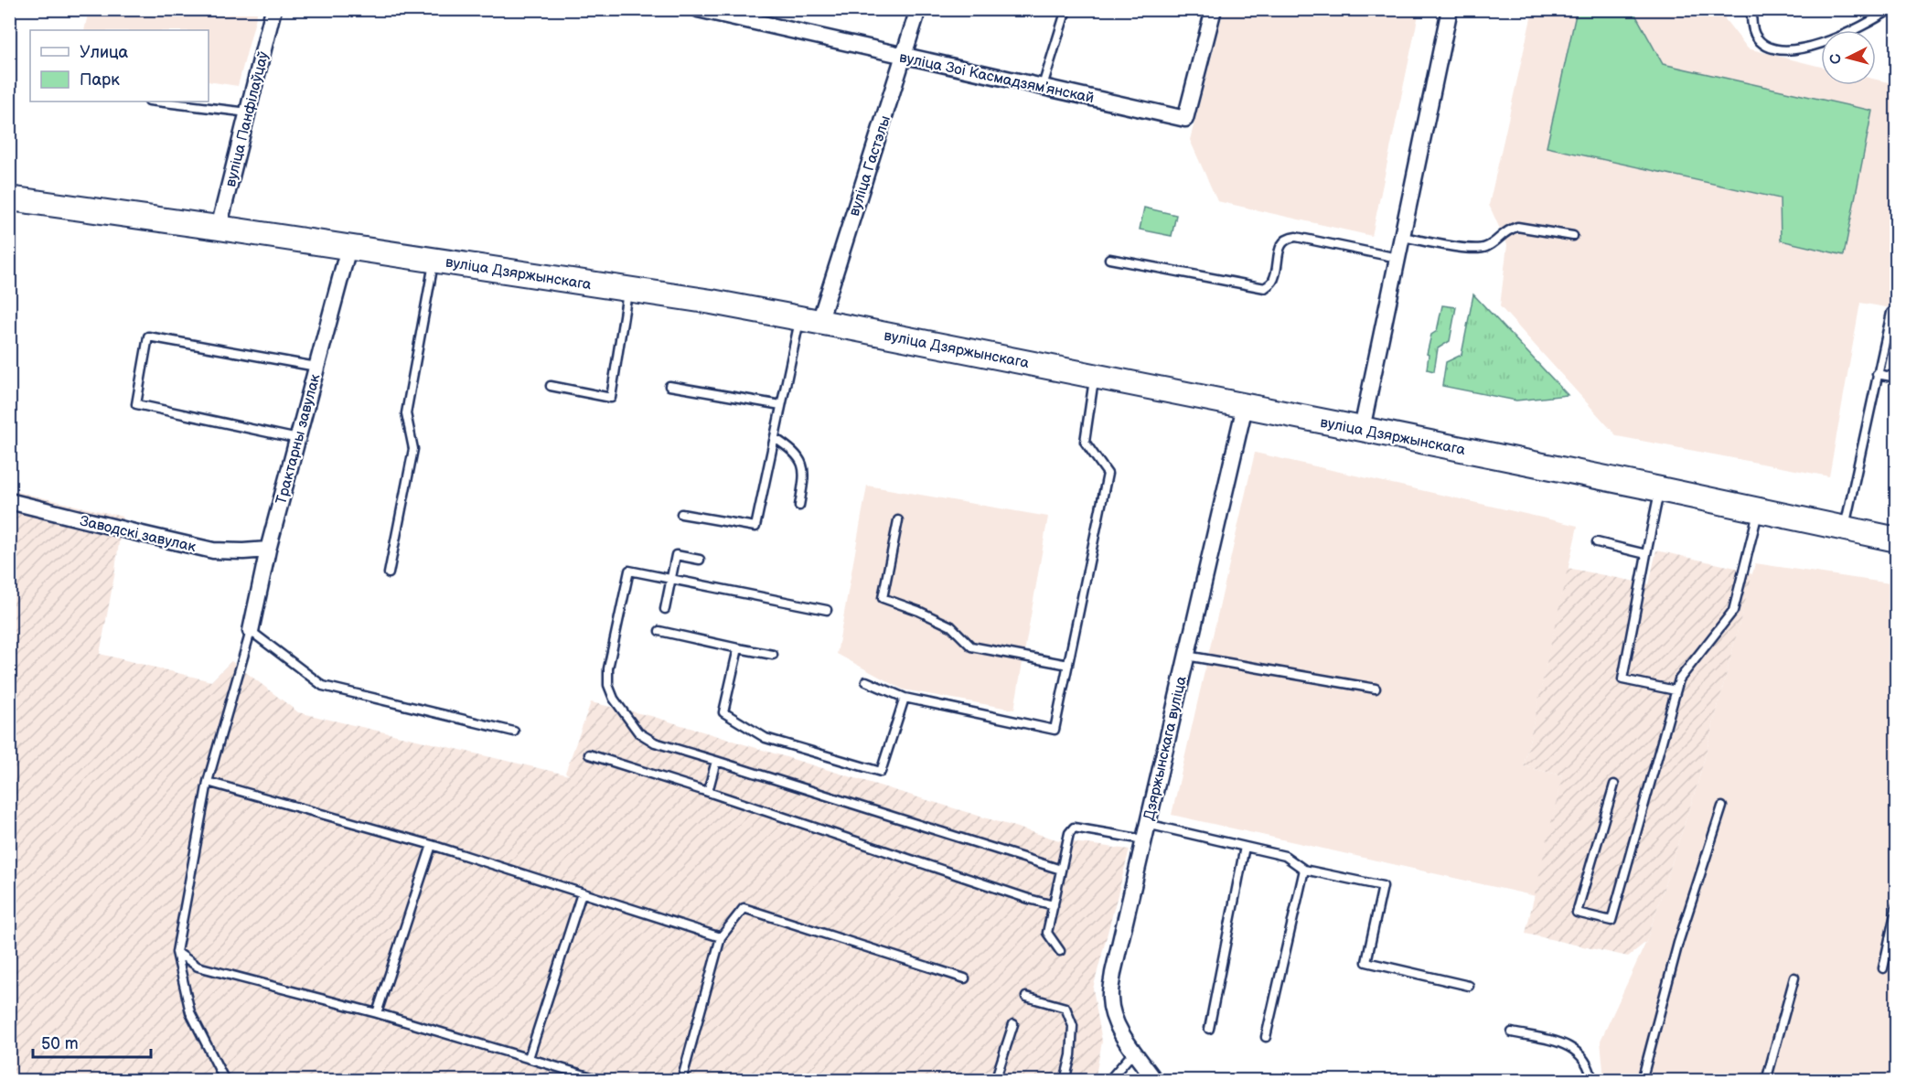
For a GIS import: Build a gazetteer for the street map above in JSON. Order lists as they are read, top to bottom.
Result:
{
  "streets": {
    "main road": ["вуліца Дзяржынскага"],
    "street": [
      "вуліца Зоі Касмадзямʼянскай",
      "вуліца Панфілаўцаў",
      "вуліца Гастэлы",
      "Трактарны завулак",
      "Заводскі завулак",
      "Дзяржынскага вуліца"
    ]
  },
  "crossings": [
    ["вуліца Зоі Касмадзямʼянскай", "вуліца Гастэлы"],
    ["вуліца Панфілаўцаў", "вуліца Дзяржынскага"],
    ["вуліца Гастэлы", "вуліца Дзяржынскага"],
    ["вуліца Дзяржынскага", "Трактарны завулак"],
    ["вуліца Дзяржынскага", "Дзяржынскага вуліца"],
    ["Трактарны завулак", "Заводскі завулак"]
  ],
  "legend": ["Улица", "Парк"],
  "scale_bar": "50 m",
  "north": "left"
}
